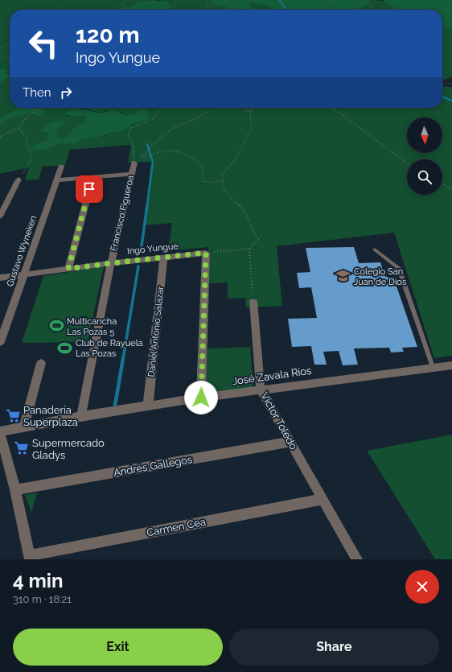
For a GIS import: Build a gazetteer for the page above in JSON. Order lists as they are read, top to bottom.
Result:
{
  "streets": {
    "street": [
      "Francisco Figueroa",
      "Ingo Yungue",
      "Gustavo Wyneken",
      "Daniel Antonio Salazar",
      "José Zavala Ríos",
      "Víctor Toledo",
      "Andrés Gallegos",
      "Carmen Cea"
    ]
  },
  "crossings": [
    ["Francisco Figueroa", "Ingo Yungue"],
    ["Francisco Figueroa", "José Zavala Ríos"],
    ["Ingo Yungue", "Gustavo Wyneken"],
    ["Ingo Yungue", "Daniel Antonio Salazar"],
    ["Daniel Antonio Salazar", "José Zavala Ríos"],
    ["José Zavala Ríos", "Víctor Toledo"],
    ["Víctor Toledo", "Andrés Gallegos"],
    ["Víctor Toledo", "Carmen Cea"]
  ],
  "places": {
    "school or university": ["Colegio San Juan de Dios"],
    "sports": ["Multicancha Las Pozas 5", "Club de Rayuela Las Pozas"],
    "supermarket": ["Panadería Superplaza", "Supermercado Gladys"]
  },
  "north": "bottom",
  "page": {
    "turn": ["120 m", "Ingo Yungue"],
    "then": "Then",
    "heading": ["4 min", "310 m · 18:21"],
    "buttons": ["Exit", "Share"]
  }
}
